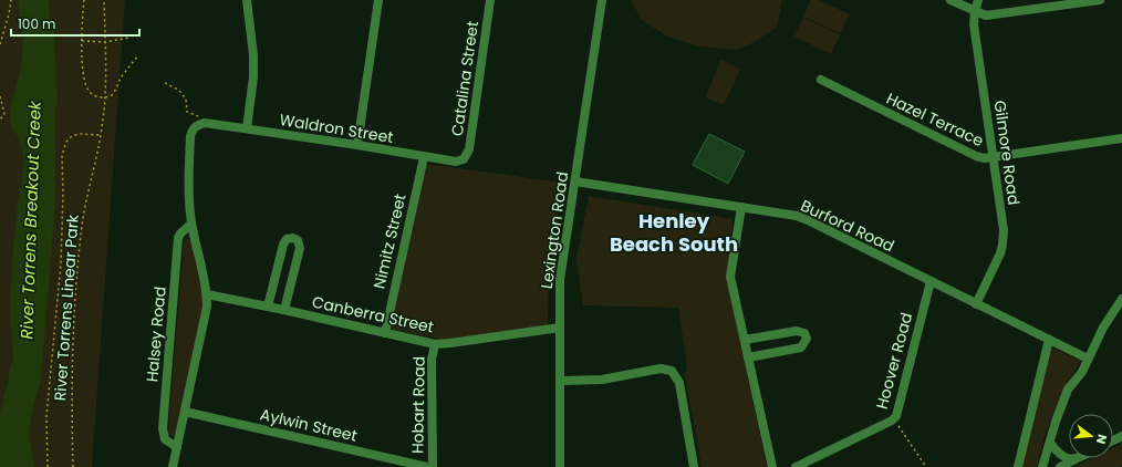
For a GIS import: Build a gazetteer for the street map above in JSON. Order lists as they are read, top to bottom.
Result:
{
  "streets": {
    "street": [
      "Catalina Street",
      "Hazel Terrace",
      "Waldron Street",
      "Gilmore Road",
      "Burford Road",
      "Lexington Road",
      "Nimitz Street",
      "Canberra Street",
      "Halsey Road",
      "Hoover Road",
      "Hobart Road",
      "Aylwin Street"
    ],
    "path": ["River Torrens Linear Park"]
  },
  "crossings": [
    ["Catalina Street", "Waldron Street"],
    ["Hazel Terrace", "Gilmore Road"],
    ["Waldron Street", "Nimitz Street"],
    ["Gilmore Road", "Burford Road"],
    ["Burford Road", "Lexington Road"],
    ["Burford Road", "Hoover Road"],
    ["Lexington Road", "Canberra Street"],
    ["Nimitz Street", "Canberra Street"],
    ["Canberra Street", "Hobart Road"]
  ],
  "districts": ["Henley Beach South"],
  "water": ["River Torrens Breakout Creek"],
  "scale_bar": "100 m",
  "north": "right"
}
